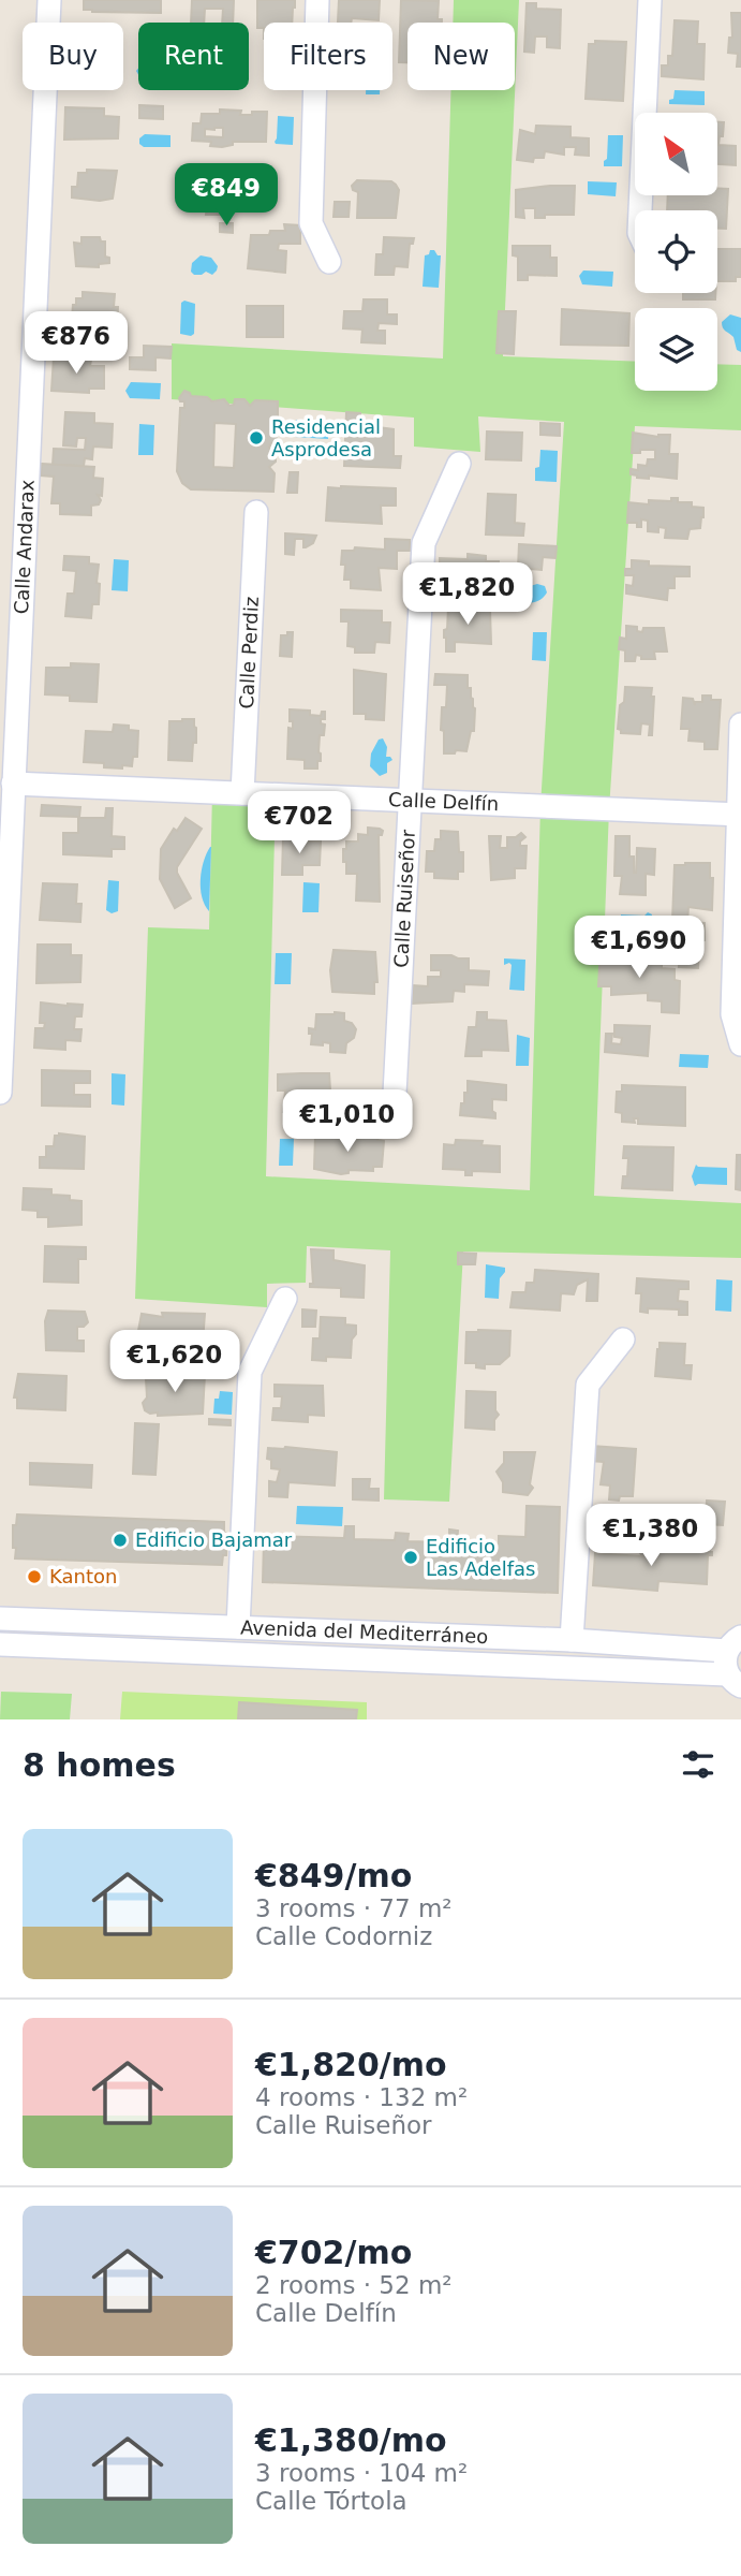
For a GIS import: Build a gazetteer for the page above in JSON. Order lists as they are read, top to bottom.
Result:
{
  "streets": {
    "street": [
      "Calle Andarax",
      "Calle Perdiz",
      "Calle Delfín",
      "Calle Ruiseñor",
      "Avenida del Mediterráneo"
    ]
  },
  "crossings": [
    ["Calle Andarax", "Calle Delfín"],
    ["Calle Perdiz", "Calle Delfín"],
    ["Calle Delfín", "Calle Ruiseñor"]
  ],
  "places": [
    "Residencial Asprodesa",
    "Edificio Bajamar",
    "Edificio Las Adelfas",
    "Kanton"
  ],
  "north": "top left",
  "page": {
    "chip": [
      "Buy",
      "Rent",
      "Filters",
      "New"
    ],
    "price": [
      "€849",
      "€876",
      "€1,820",
      "€702",
      "€1,690",
      "€1,010",
      "€1,620",
      "€1,380"
    ],
    "heading": "8 homes",
    "list": [
      {
        "name": "€849/mo",
        "note": "3 rooms · 77 m² · Calle Codorniz"
      },
      {
        "name": "€1,820/mo",
        "note": "4 rooms · 132 m² · Calle Ruiseñor"
      },
      {
        "name": "€702/mo",
        "note": "2 rooms · 52 m² · Calle Delfín"
      },
      {
        "name": "€1,380/mo",
        "note": "3 rooms · 104 m² · Calle Tórtola"
      }
    ]
  }
}
